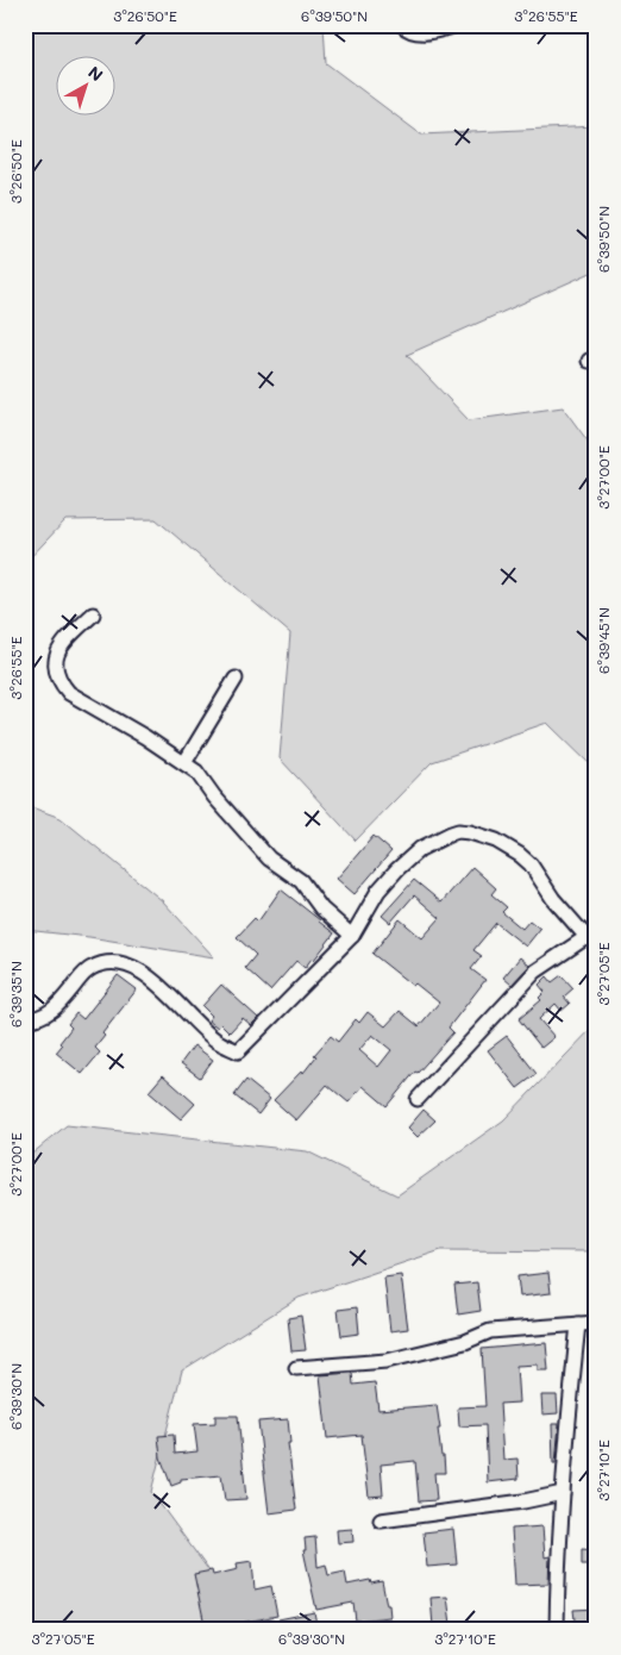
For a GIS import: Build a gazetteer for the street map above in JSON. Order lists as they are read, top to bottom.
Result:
{
  "north": "top right",
  "coordinates": [
    "3°26'50\"E",
    "6°39'50\"N",
    "3°26'55\"E",
    "3°27'00\"E",
    "6°39'45\"N",
    "3°27'05\"E",
    "6°39'35\"N",
    "6°39'30\"N",
    "3°27'10\"E"
  ]
}
